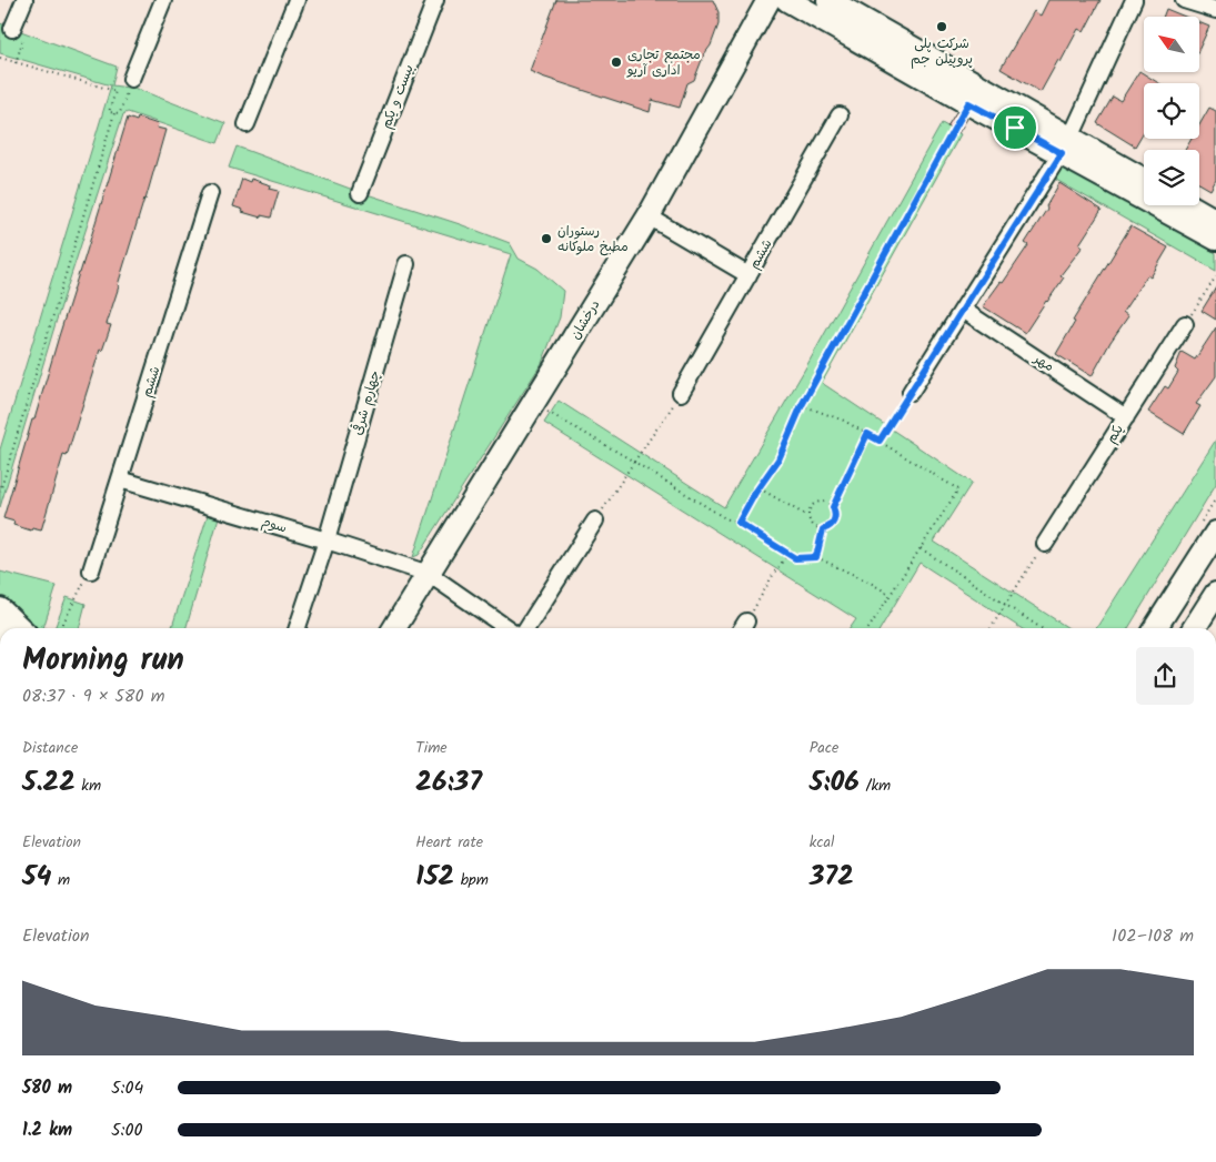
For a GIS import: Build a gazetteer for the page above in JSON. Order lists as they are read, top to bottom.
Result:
{
  "streets": {
    "street": [
      "بیست و یکم",
      "ششم",
      "درخشان",
      "مهر",
      "چهارم شرقی",
      "یکم",
      "سوم"
    ]
  },
  "crossings": [
    ["ششم", "سوم"],
    ["درخشان", "سوم"],
    ["مهر", "یکم"],
    ["چهارم شرقی", "سوم"]
  ],
  "places": ["شرکت پلی پروپیلن جم", "مجتمع تجاری اداری آريو", "رستوران مطبخ ملوکانه"],
  "north": "top left",
  "page": {
    "heading": ["Morning run", "08:37 · 9 × 580 m"],
    "stats": [
      ["Distance", "5.22 km"],
      ["Time", "26:37"],
      ["Pace", "5:06 /km"],
      ["Elevation", "54 m"],
      ["Heart rate", "152 bpm"],
      ["kcal", "372"]
    ],
    "chart": ["Elevation", "102–108 m"],
    "list": [
      {
        "name": "580 m",
        "note": "5:04"
      },
      {
        "name": "1.2 km",
        "note": "5:00"
      }
    ]
  }
}
